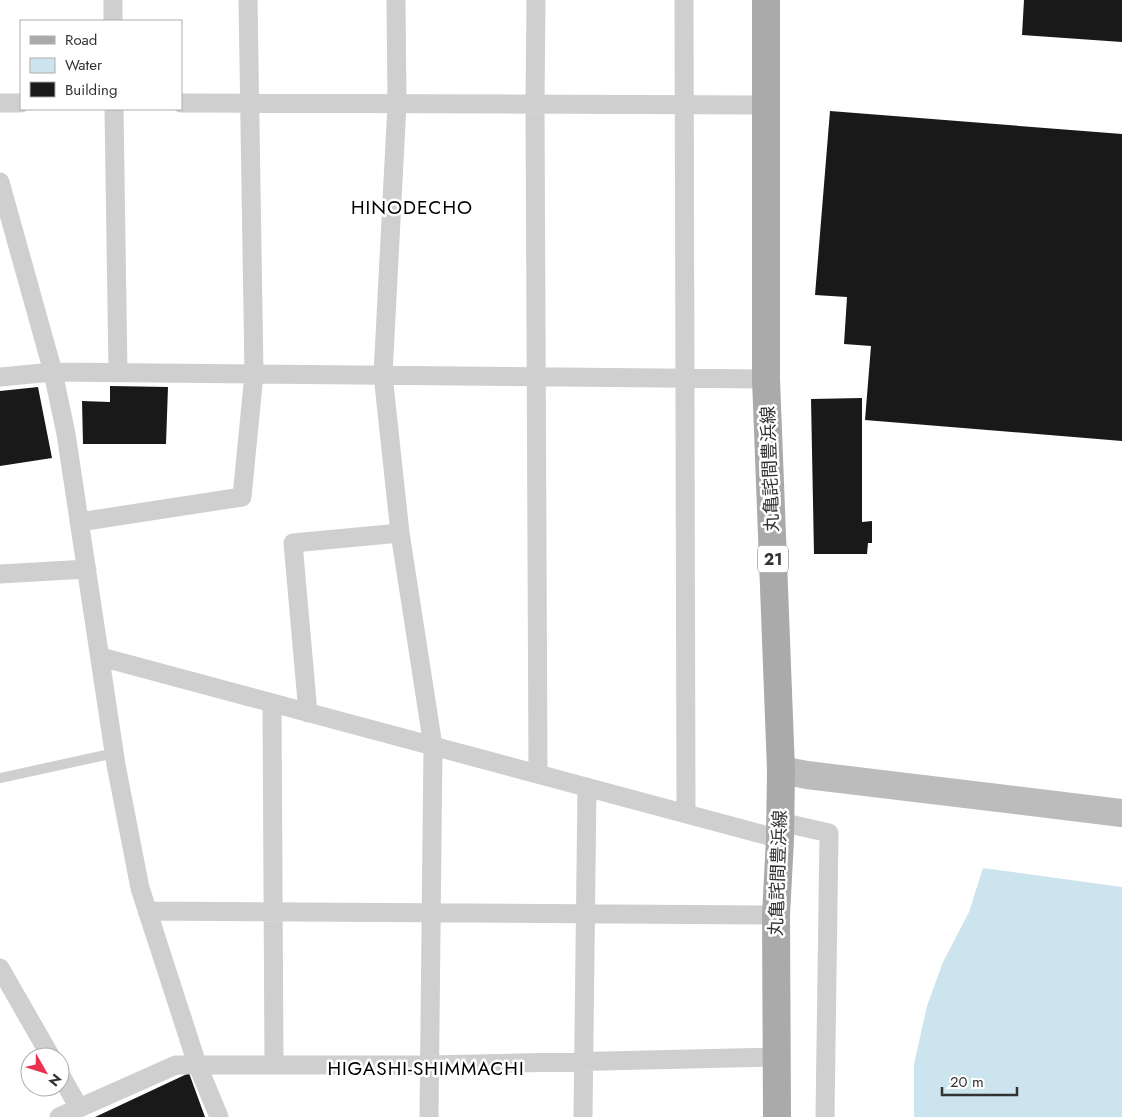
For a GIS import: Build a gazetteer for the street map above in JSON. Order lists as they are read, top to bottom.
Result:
{
  "streets": {
    "main road": ["丸亀詫間豊浜線", "21"]
  },
  "districts": ["HINODECHO", "HIGASHI-SHIMMACHI"],
  "legend": ["Road", "Water", "Building"],
  "scale_bar": "20 m",
  "north": "bottom right"
}
